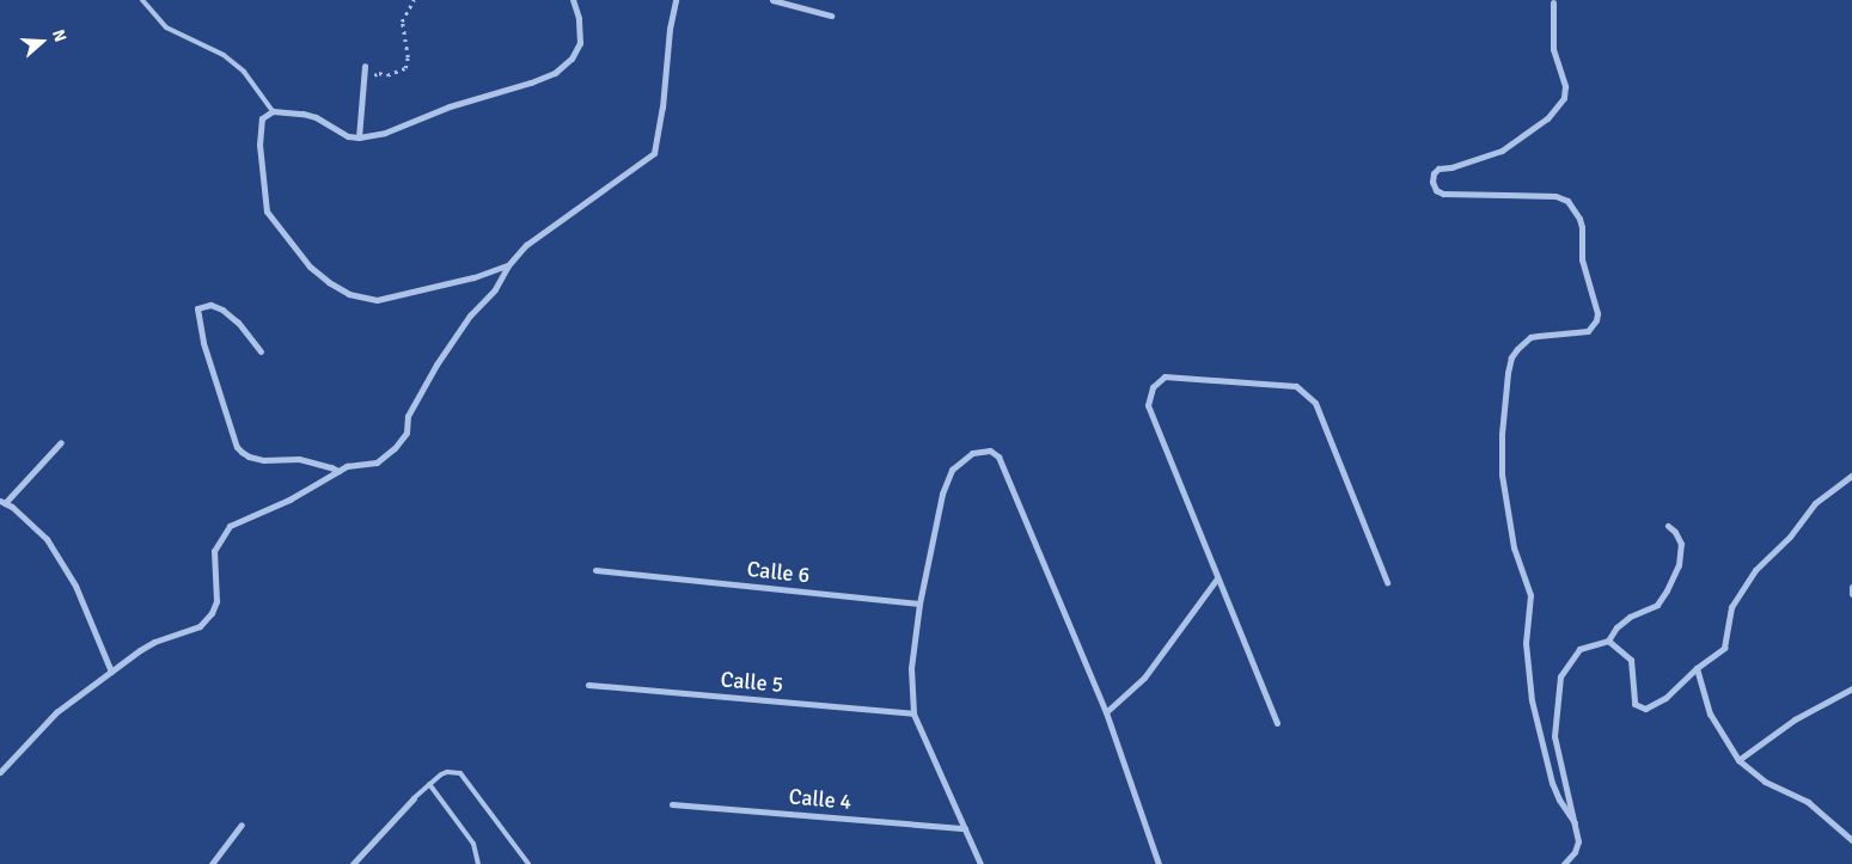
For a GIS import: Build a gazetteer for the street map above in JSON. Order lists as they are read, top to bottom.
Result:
{
  "streets": {
    "street": ["Calle 6", "Calle 5", "Calle 4"]
  },
  "north": "right"
}
